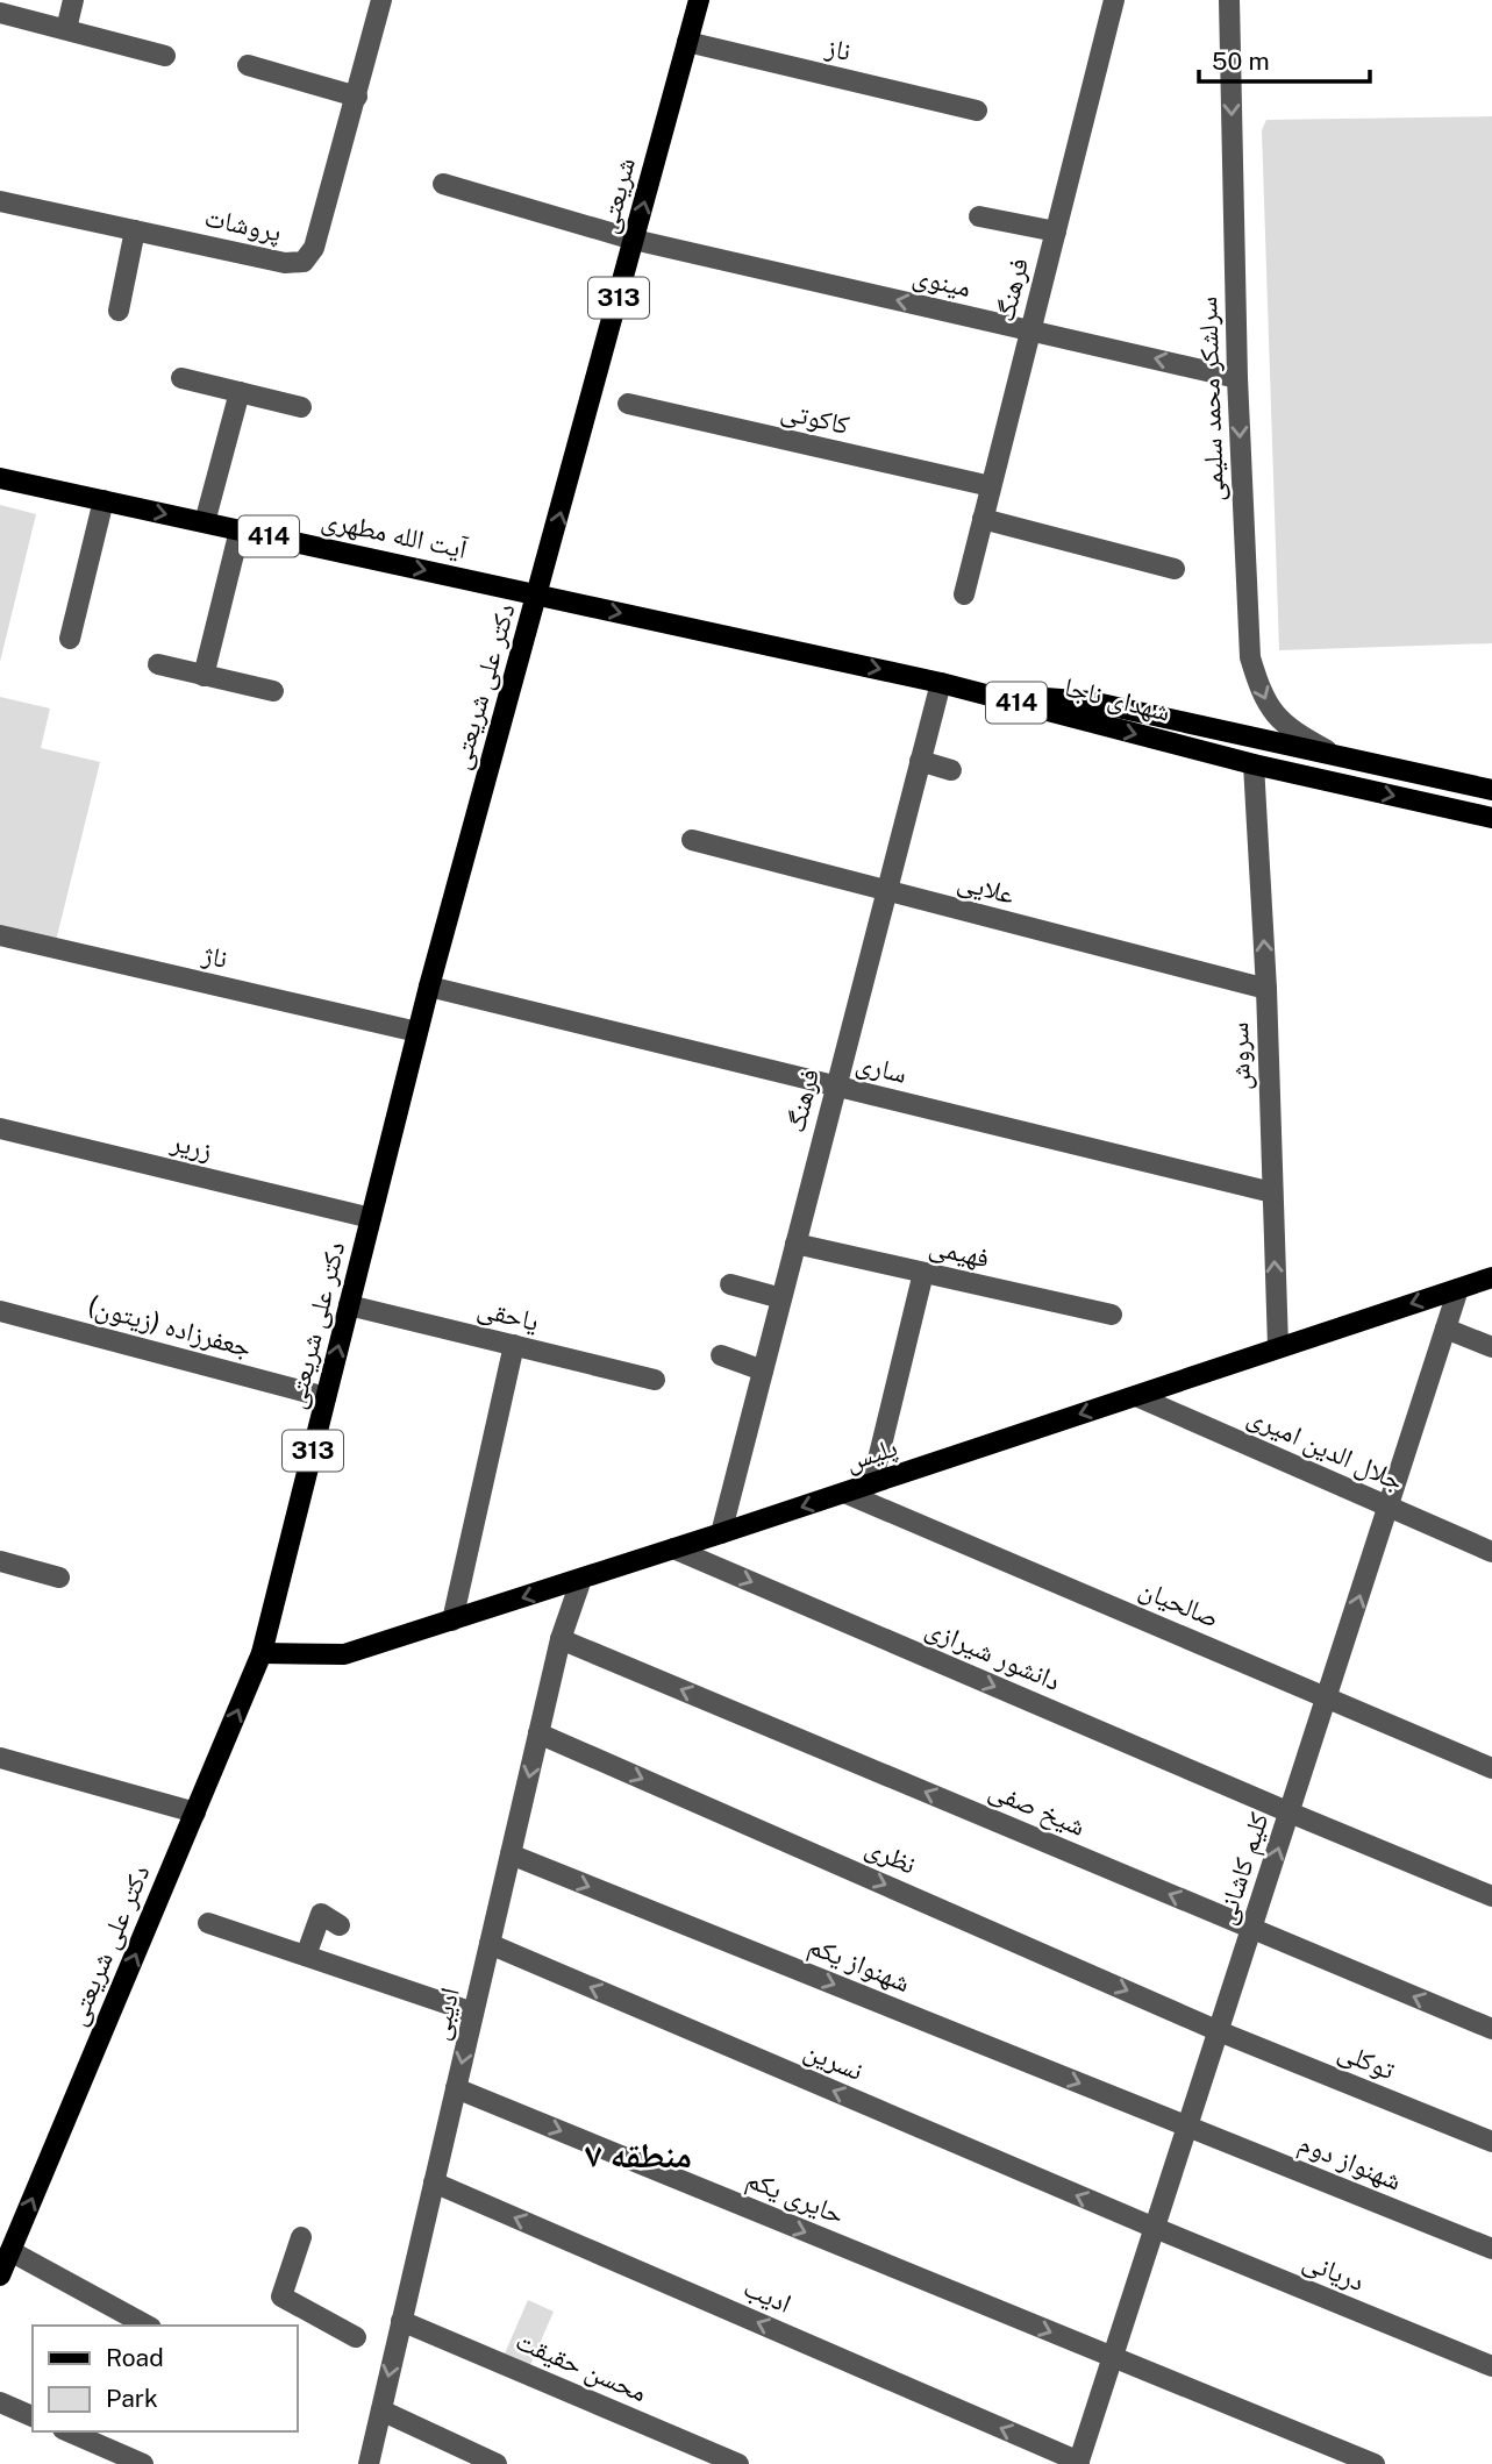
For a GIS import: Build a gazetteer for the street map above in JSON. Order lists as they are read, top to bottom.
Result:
{
  "streets": {
    "main road": [
      "شریعتی",
      "313",
      "آیت الله مطهری",
      "414",
      "دکتر علی شریعتی",
      "شهدای ناجا",
      "پلیس"
    ],
    "street": [
      "ناز",
      "پروشات",
      "مینوی",
      "فرهنگ",
      "سرلشکر محمد سلیمی",
      "کاکوتی",
      "علایی",
      "ناژ",
      "سروش",
      "ساری",
      "زریر",
      "فهیمی",
      "یاحقی",
      "جعفرزاده (زیتون)",
      "جلال الدین امیری",
      "صالحیان",
      "دانشور شیرازی",
      "شیخ صفی",
      "نظری",
      "کلیم کاشانی",
      "شهنواز یکم",
      "ادیبی",
      "نسرین",
      "توکلی",
      "شهنواز دوم",
      "حایری یکم",
      "دریانی",
      "ادیب",
      "محسن حقیقت"
    ]
  },
  "crossings": [
    ["ناز", "شریعتی"],
    ["شریعتی", "مینوی"],
    ["شریعتی", "آیت الله مطهری"],
    ["شریعتی", "دکتر علی شریعتی"],
    ["شریعتی", "شهدای ناجا"],
    ["مینوی", "فرهنگ"],
    ["مینوی", "سرلشکر محمد سلیمی"],
    ["فرهنگ", "کاکوتی"],
    ["فرهنگ", "شهدای ناجا"],
    ["فرهنگ", "علایی"],
    ["فرهنگ", "ساری"],
    ["فرهنگ", "فهیمی"],
    ["فرهنگ", "پلیس"],
    ["آیت الله مطهری", "دکتر علی شریعتی"],
    ["آیت الله مطهری", "شهدای ناجا"],
    ["دکتر علی شریعتی", "شهدای ناجا"],
    ["دکتر علی شریعتی", "ناژ"],
    ["دکتر علی شریعتی", "ساری"],
    ["دکتر علی شریعتی", "زریر"],
    ["دکتر علی شریعتی", "یاحقی"],
    ["دکتر علی شریعتی", "جعفرزاده (زیتون)"],
    ["دکتر علی شریعتی", "پلیس"],
    ["شهدای ناجا", "سروش"],
    ["علایی", "سروش"],
    ["سروش", "ساری"],
    ["سروش", "پلیس"],
    ["جلال الدین امیری", "پلیس"],
    ["جلال الدین امیری", "کلیم کاشانی"],
    ["پلیس", "صالحیان"],
    ["پلیس", "دانشور شیرازی"],
    ["پلیس", "کلیم کاشانی"],
    ["پلیس", "ادیبی"],
    ["صالحیان", "کلیم کاشانی"],
    ["دانشور شیرازی", "کلیم کاشانی"],
    ["شیخ صفی", "کلیم کاشانی"],
    ["شیخ صفی", "ادیبی"],
    ["نظری", "کلیم کاشانی"],
    ["نظری", "ادیبی"],
    ["نظری", "توکلی"],
    ["کلیم کاشانی", "شهنواز یکم"],
    ["کلیم کاشانی", "نسرین"],
    ["کلیم کاشانی", "توکلی"],
    ["کلیم کاشانی", "شهنواز دوم"],
    ["کلیم کاشانی", "حایری یکم"],
    ["کلیم کاشانی", "دریانی"],
    ["کلیم کاشانی", "ادیب"],
    ["شهنواز یکم", "ادیبی"],
    ["شهنواز یکم", "شهنواز دوم"],
    ["ادیبی", "نسرین"],
    ["ادیبی", "حایری یکم"],
    ["ادیبی", "ادیب"],
    ["ادیبی", "محسن حقیقت"],
    ["نسرین", "دریانی"]
  ],
  "one_way": [
    "شریعتی",
    "مینوی",
    "سرلشکر محمد سلیمی",
    "آیت الله مطهری",
    "دکتر علی شریعتی",
    "سروش",
    "پلیس",
    "دانشور شیرازی",
    "شیخ صفی",
    "نظری",
    "شهنواز یکم",
    "نسرین",
    "حایری یکم",
    "ادیب"
  ],
  "districts": ["منطقه ۷"],
  "legend": ["Road", "Park"],
  "scale_bar": "50 m"
}
